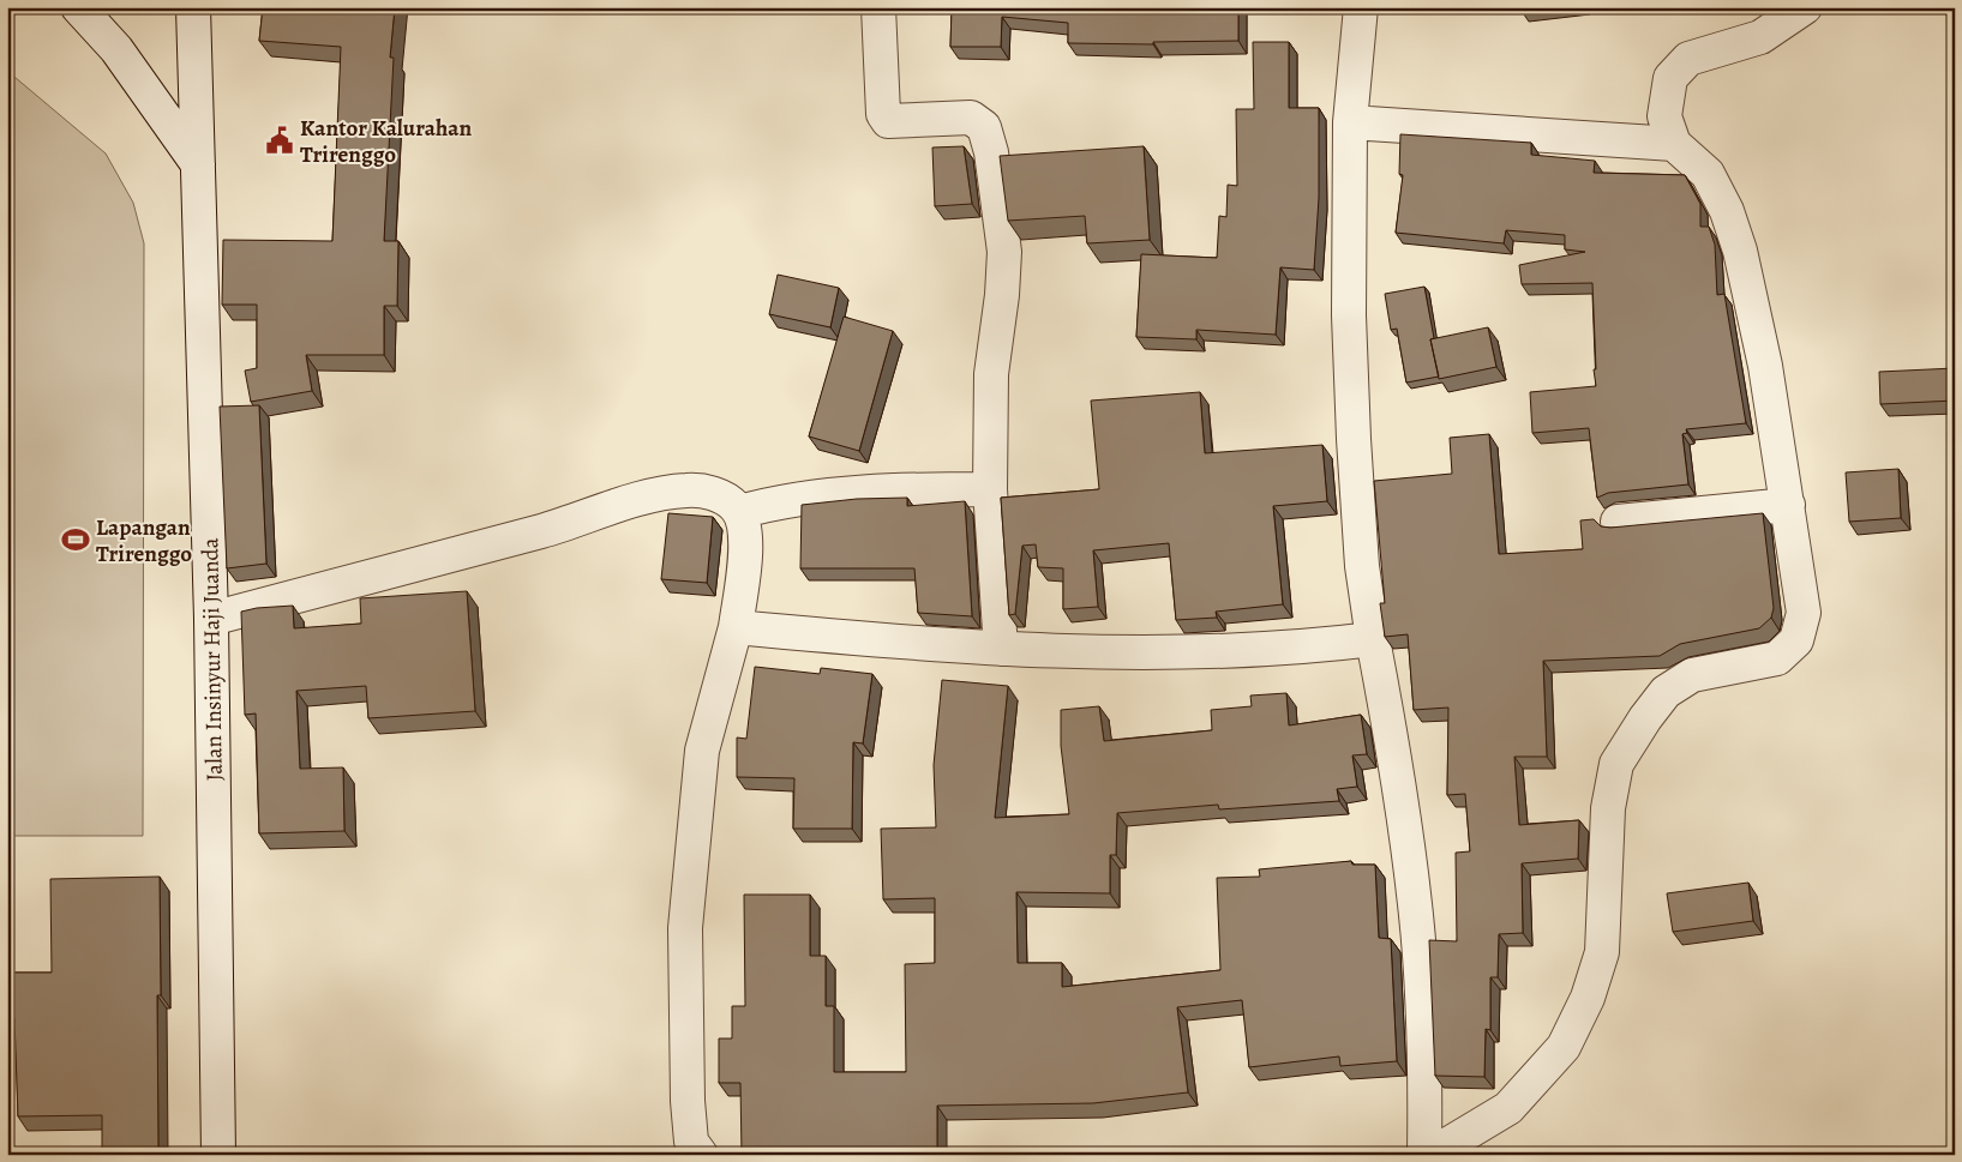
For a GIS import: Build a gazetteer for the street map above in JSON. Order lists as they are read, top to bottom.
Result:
{
  "streets": {
    "street": ["Jalan Insinyur Haji Juanda"]
  },
  "places": {
    "public building": ["Kantor Kalurahan Trirenggo"],
    "sports": ["Lapangan Trirenggo"]
  }
}
